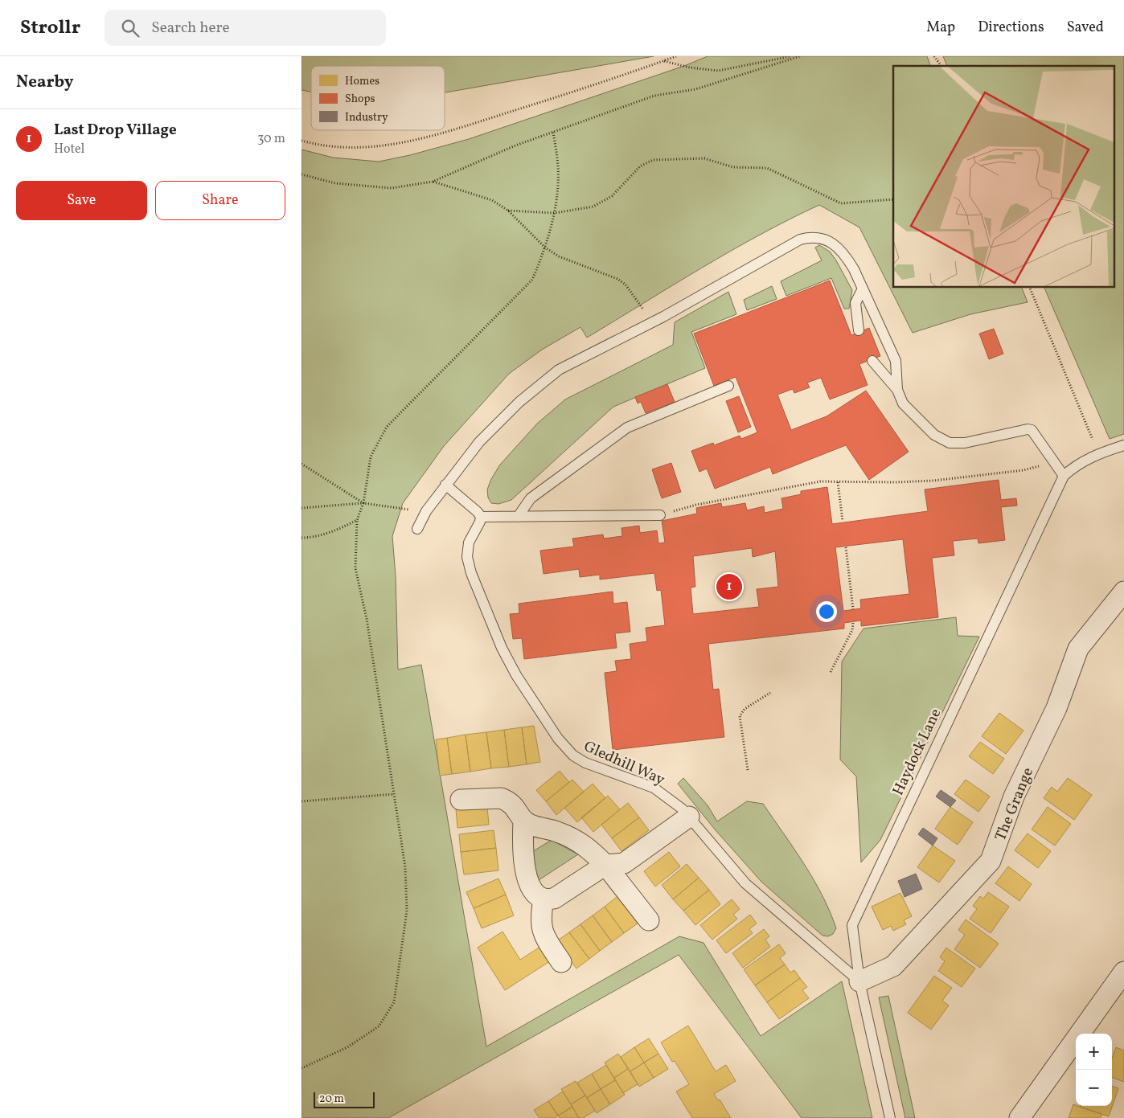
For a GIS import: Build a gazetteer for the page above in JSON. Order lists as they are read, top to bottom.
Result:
{
  "streets": {
    "street": ["The Grange"],
    "lane": ["Haydock Lane", "Gledhill Way"]
  },
  "crossings": [
    ["Haydock Lane", "Gledhill Way"],
    ["Haydock Lane", "The Grange"],
    ["Gledhill Way", "The Grange"]
  ],
  "legend": ["Homes", "Shops", "Industry"],
  "scale_bar": "20 m",
  "page": {
    "header": "Strollr",
    "search": "Search here",
    "nav": ["Map", "Directions", "Saved"],
    "heading": "Nearby",
    "list": [
      {
        "mark": "1",
        "name": "Last Drop Village",
        "note": "Hotel",
        "value": "30 m"
      }
    ],
    "buttons": ["Save", "Share"],
    "pins": "1",
    "map_buttons": ["+", "−"],
    "scale": "20 m"
  }
}
